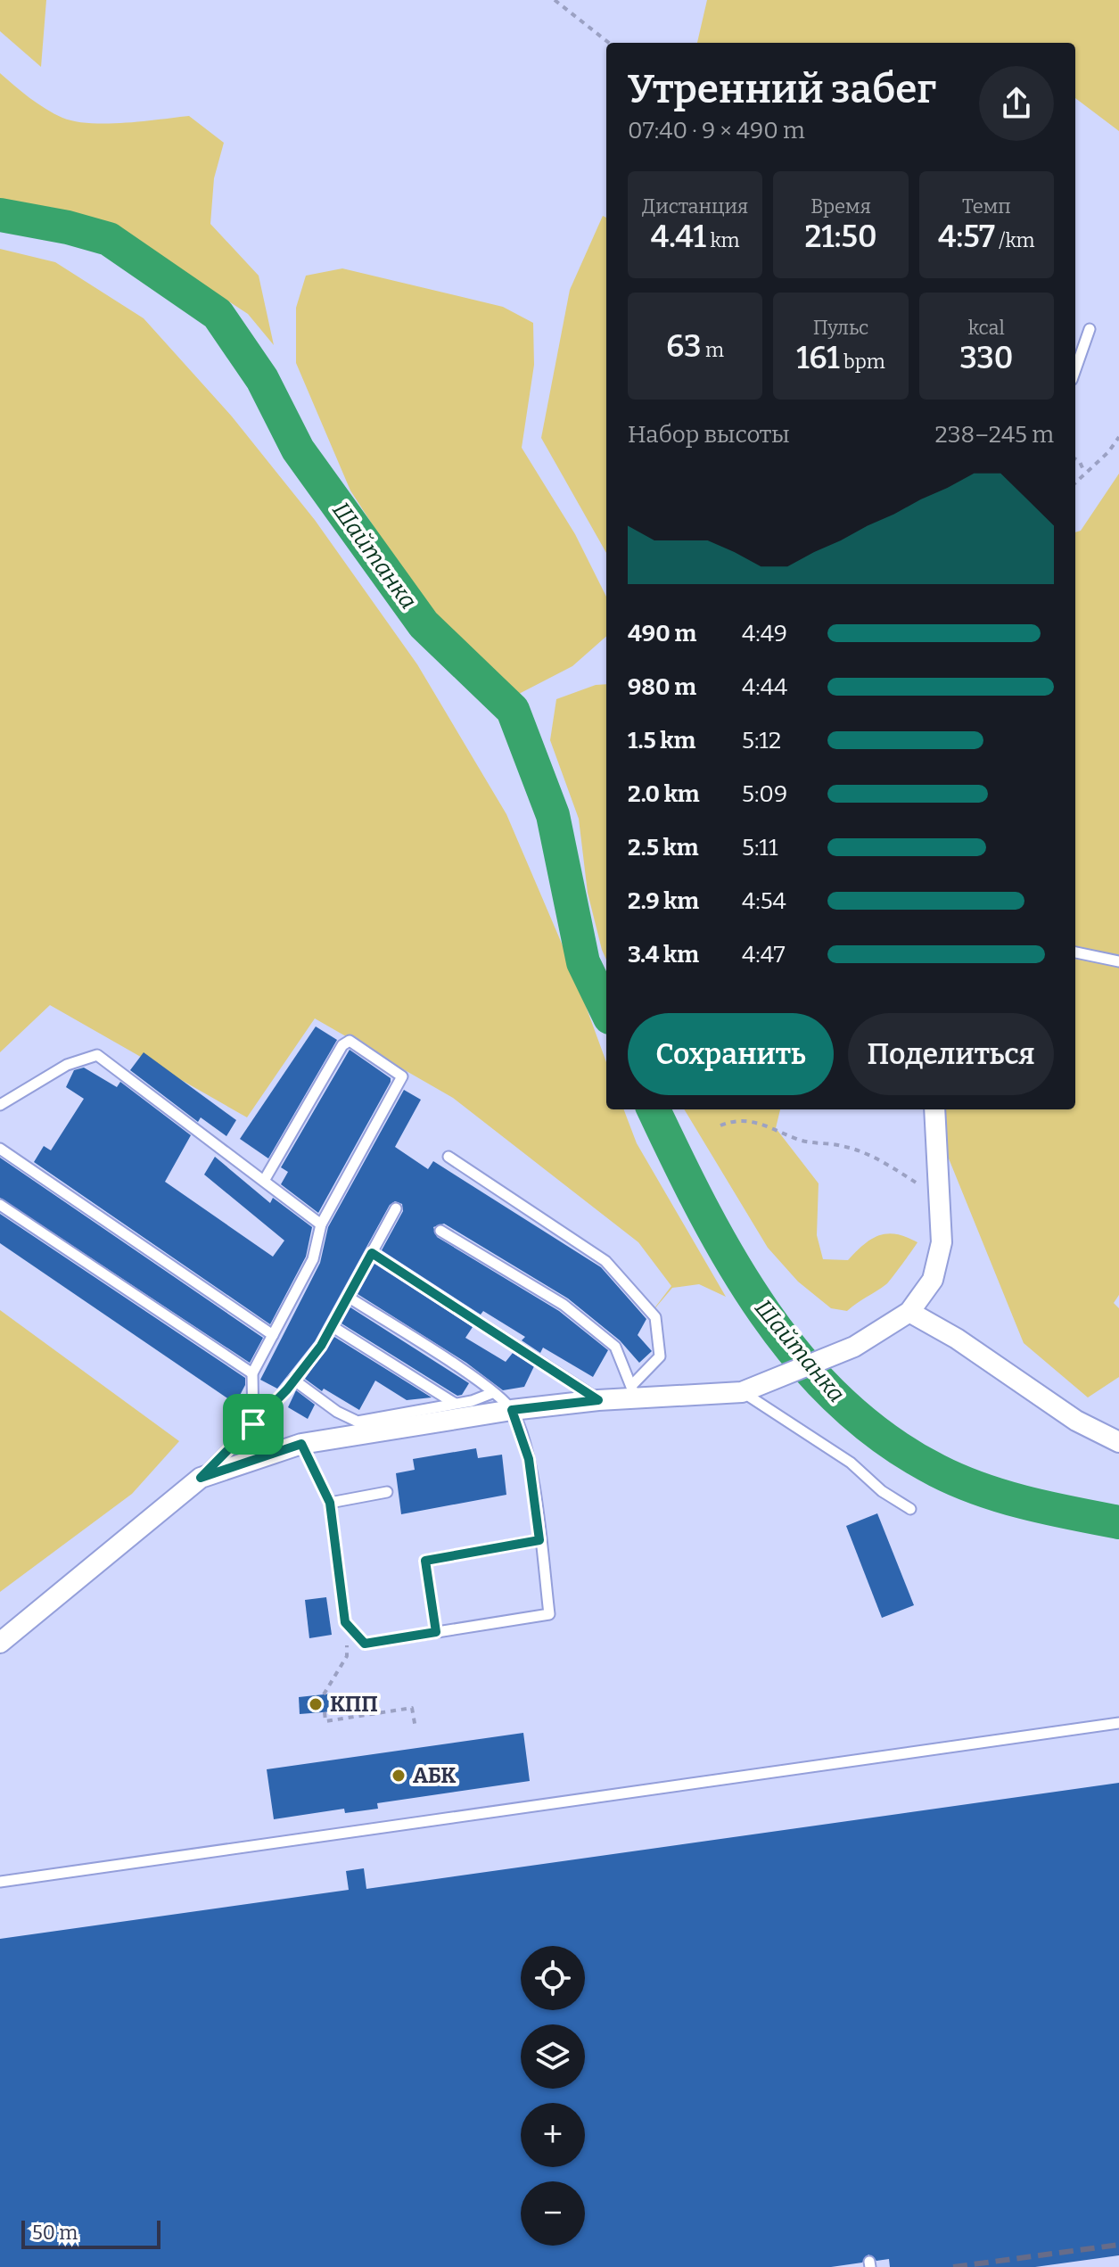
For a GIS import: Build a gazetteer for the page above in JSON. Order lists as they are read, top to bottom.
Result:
{
  "water": ["Шайтанка"],
  "places": ["КПП", "АБК"],
  "scale_bar": "50 m",
  "page": {
    "heading": ["Утренний забег", "07:40 · 9 × 490 m"],
    "stats": [
      ["Дистанция", "4.41 km"],
      ["Время", "21:50"],
      ["Темп", "4:57 /km"],
      ["63 m"],
      ["Пульс", "161 bpm"],
      ["kcal", "330"]
    ],
    "chart": ["Набор высоты", "238–245 m"],
    "list": [
      {
        "name": "490 m",
        "note": "4:49"
      },
      {
        "name": "980 m",
        "note": "4:44"
      },
      {
        "name": "1.5 km",
        "note": "5:12"
      },
      {
        "name": "2.0 km",
        "note": "5:09"
      },
      {
        "name": "2.5 km",
        "note": "5:11"
      },
      {
        "name": "2.9 km",
        "note": "4:54"
      },
      {
        "name": "3.4 km",
        "note": "4:47"
      }
    ],
    "buttons": ["Сохранить", "Поделиться"],
    "map_buttons": ["+", "−"],
    "scale": "50 m"
  }
}
